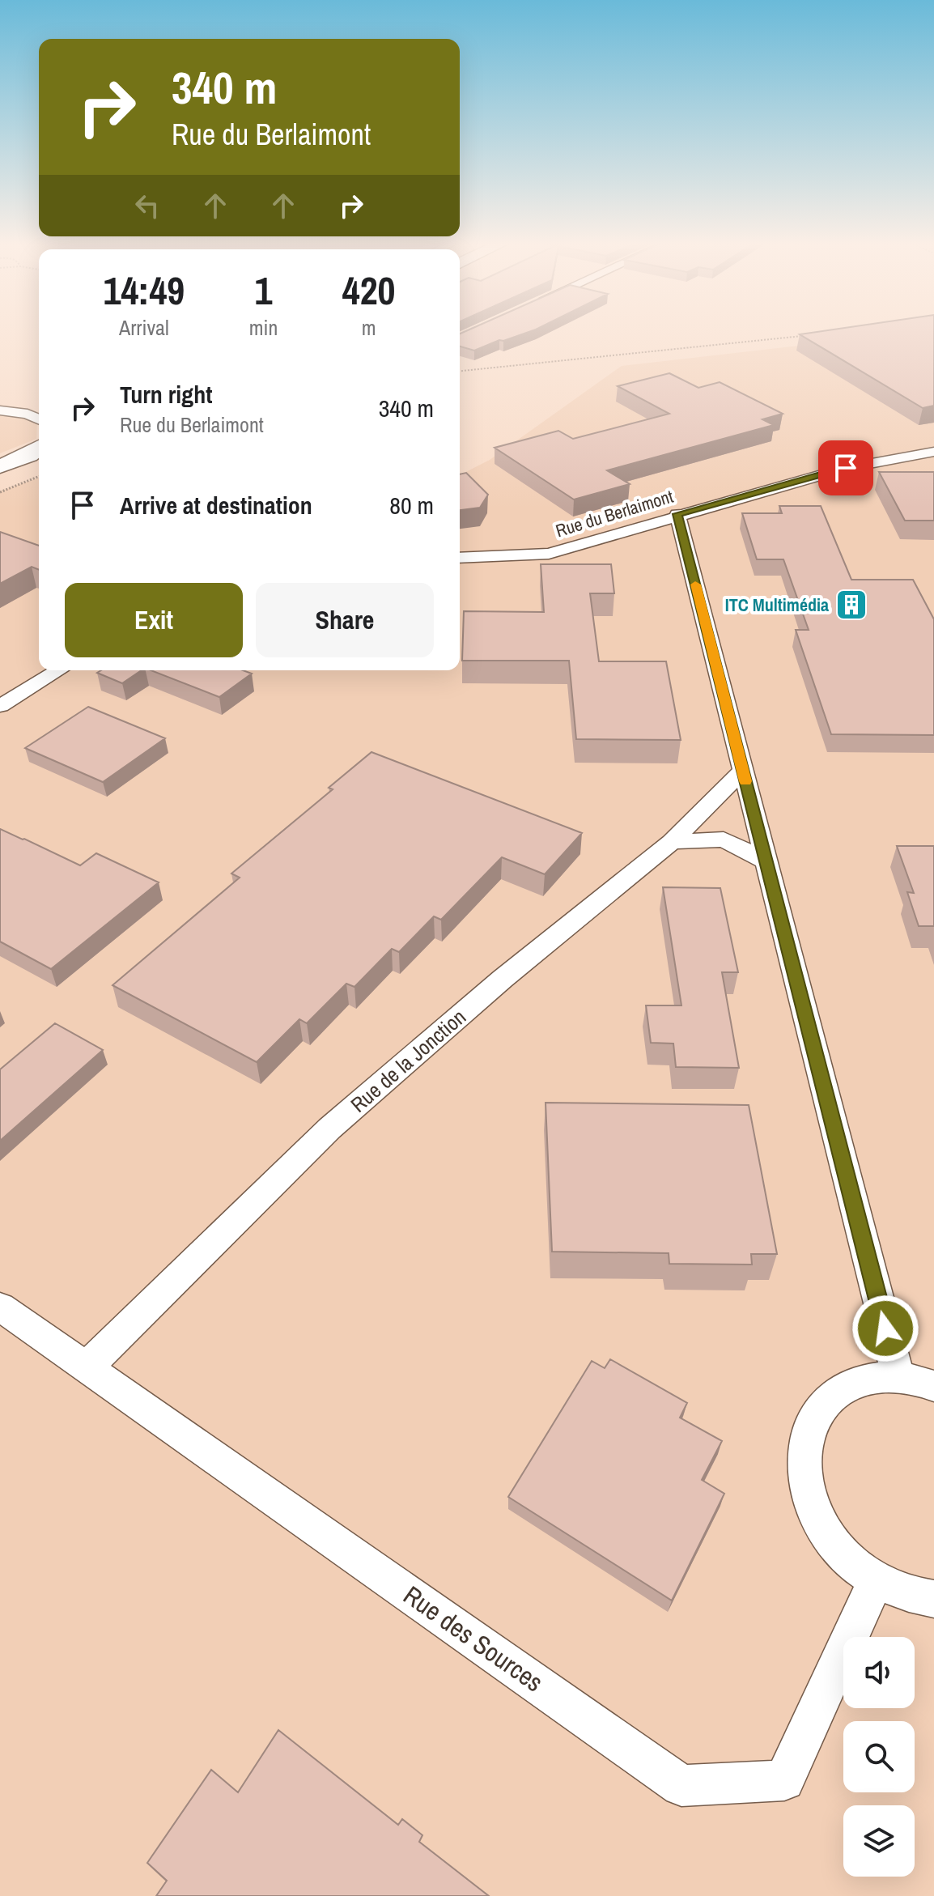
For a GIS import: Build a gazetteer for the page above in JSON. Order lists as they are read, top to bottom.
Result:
{
  "streets": {
    "street": ["Rue du Berlaimont", "Rue de la Jonction", "Rue des Sources"]
  },
  "crossings": [
    ["Rue de la Jonction", "Rue des Sources"]
  ],
  "places": {
    "building": ["ITC Multimédia"]
  },
  "page": {
    "turn": ["340 m", "Rue du Berlaimont"],
    "eta": [
      "14:49",
      "Arrival",
      "1",
      "min",
      "420",
      "m"
    ],
    "list": [
      {
        "name": "Turn right",
        "note": "Rue du Berlaimont",
        "value": "340 m"
      },
      {
        "name": "Arrive at destination",
        "value": "80 m"
      }
    ],
    "buttons": ["Exit", "Share"]
  }
}
